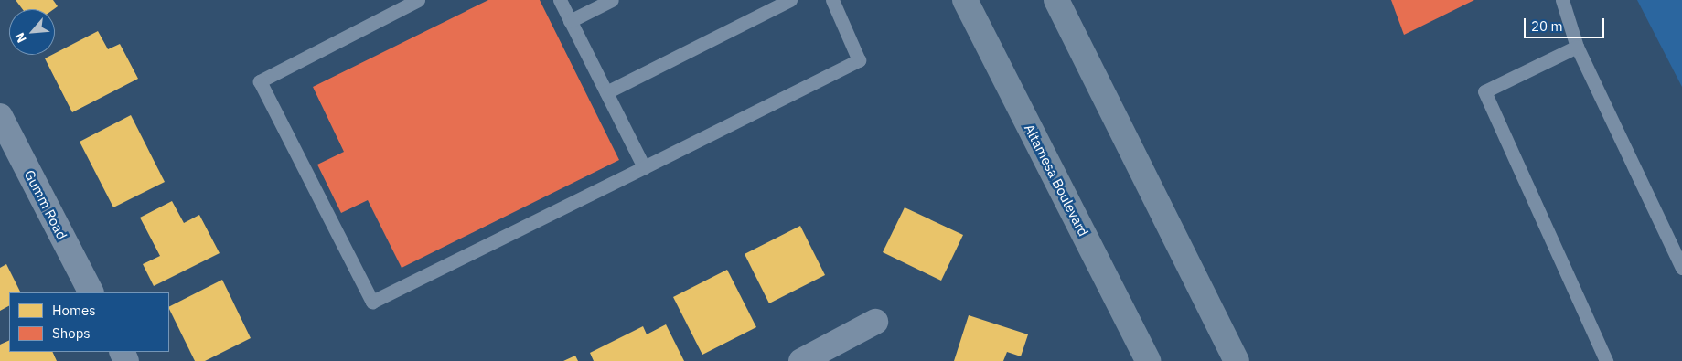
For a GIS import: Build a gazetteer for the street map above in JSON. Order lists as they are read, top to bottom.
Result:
{
  "streets": {
    "main road": ["Altamesa Boulevard"],
    "street": ["Gumm Road"]
  },
  "legend": ["Homes", "Shops"],
  "scale_bar": "20 m",
  "north": "bottom left"
}
